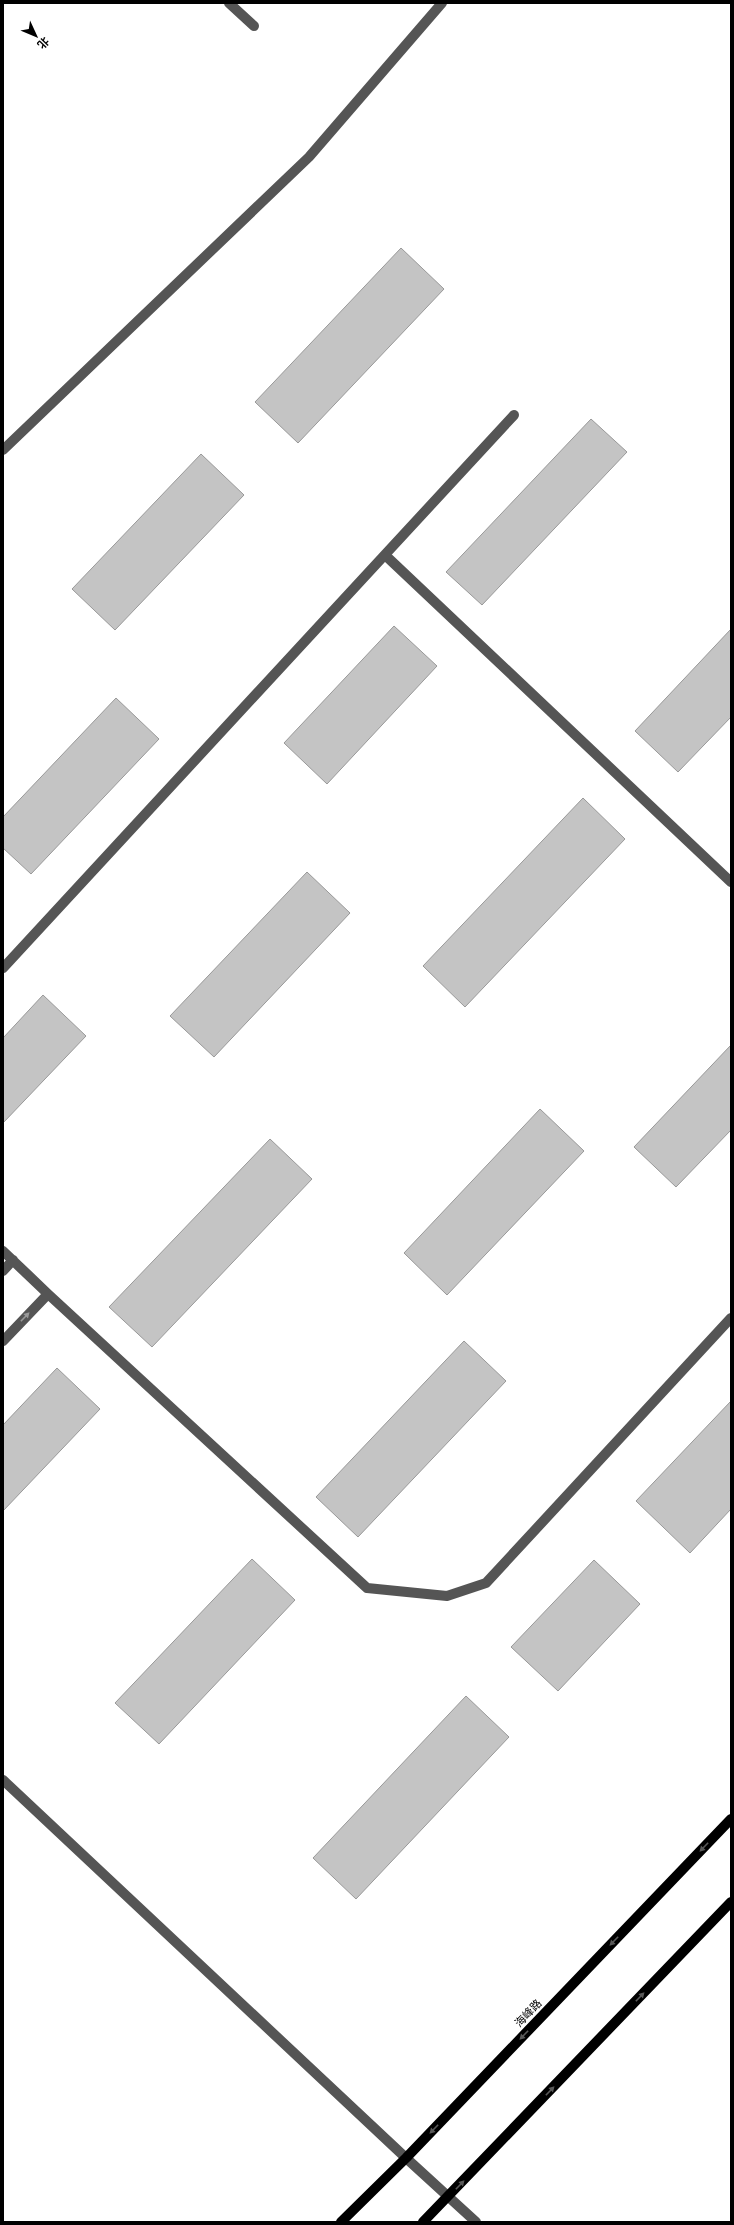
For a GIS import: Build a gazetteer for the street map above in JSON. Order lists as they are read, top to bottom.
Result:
{
  "streets": {
    "main road": ["海峰路"]
  },
  "north": "bottom right"
}
